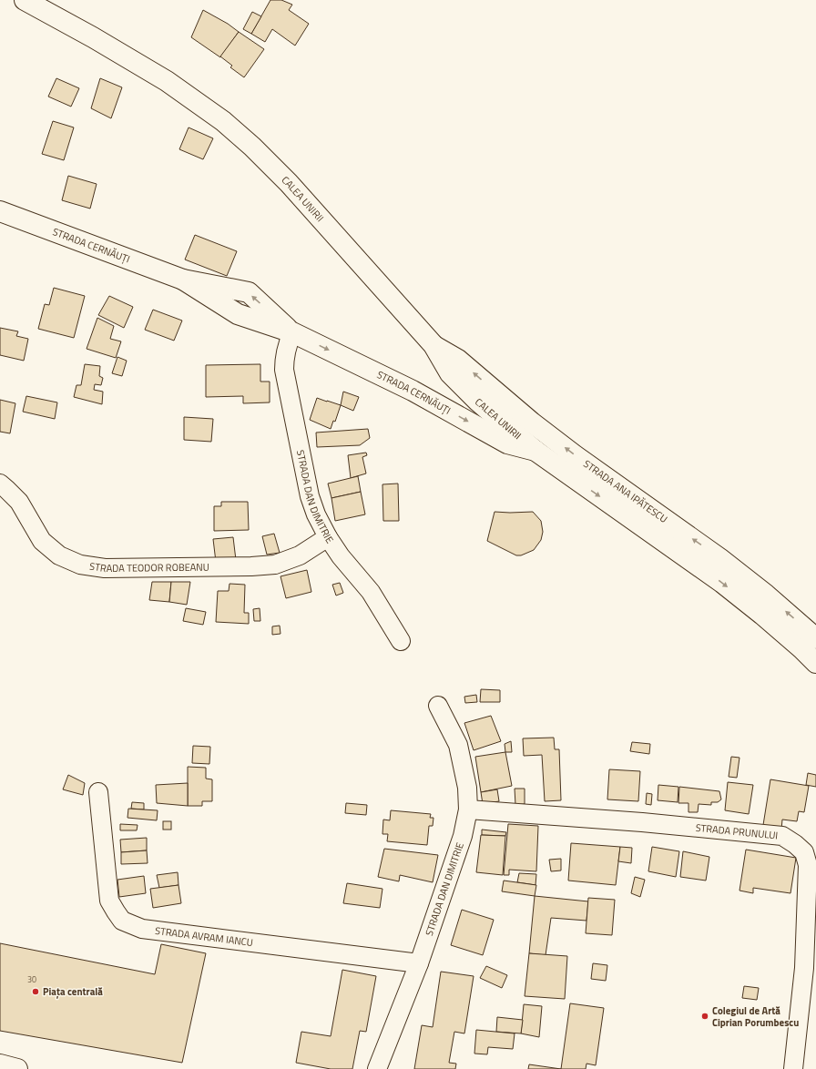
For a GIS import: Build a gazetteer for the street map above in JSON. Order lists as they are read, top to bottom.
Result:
{
  "streets": {
    "main road": ["CALEA UNIRII", "STRADA CERNĂUȚI", "STRADA ANA IPĂTESCU"],
    "street": [
      "STRADA DAN DIMITRIE",
      "STRADA TEODOR ROBEANU",
      "STRADA PRUNULUI",
      "STRADA AVRAM IANCU"
    ]
  },
  "crossings": [
    ["CALEA UNIRII", "STRADA CERNĂUȚI"],
    ["CALEA UNIRII", "STRADA ANA IPĂTESCU"],
    ["STRADA CERNĂUȚI", "STRADA ANA IPĂTESCU"],
    ["STRADA CERNĂUȚI", "STRADA DAN DIMITRIE"],
    ["STRADA DAN DIMITRIE", "STRADA TEODOR ROBEANU"],
    ["STRADA DAN DIMITRIE", "STRADA PRUNULUI"],
    ["STRADA DAN DIMITRIE", "STRADA AVRAM IANCU"]
  ],
  "one_way": ["STRADA CERNĂUȚI"],
  "places": ["Piața centrală", "Colegiul de Artă Ciprian Porumbescu"],
  "house_numbers": ["30"]
}
